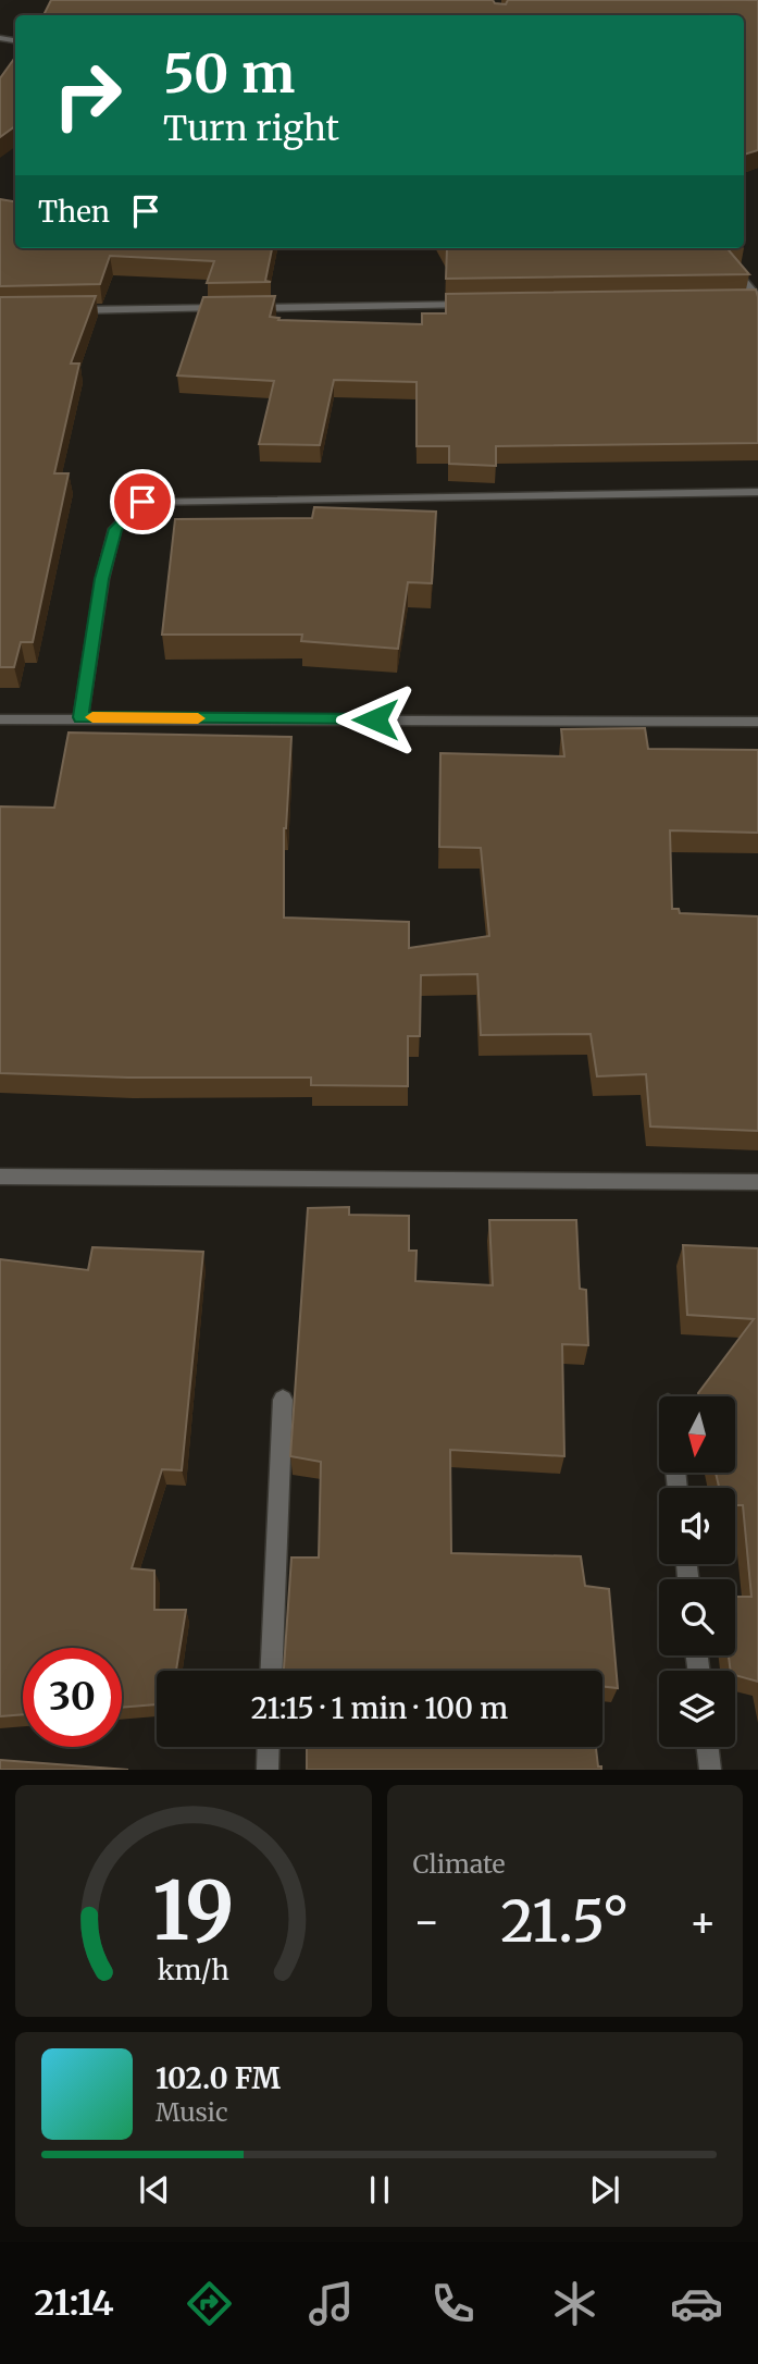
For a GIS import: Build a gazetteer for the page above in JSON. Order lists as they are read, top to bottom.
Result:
{
  "north": "bottom",
  "page": {
    "turn": ["50 m", "Turn right"],
    "then": "Then",
    "limit": "30",
    "trip": "21:15 · 1 min · 100 m",
    "tile": "Climate",
    "heat": ["−", "21.5°", "+"],
    "song": ["102.0 FM", "Music"],
    "tabs": "21:14",
    "gauge": ["19", "km/h"]
  }
}
